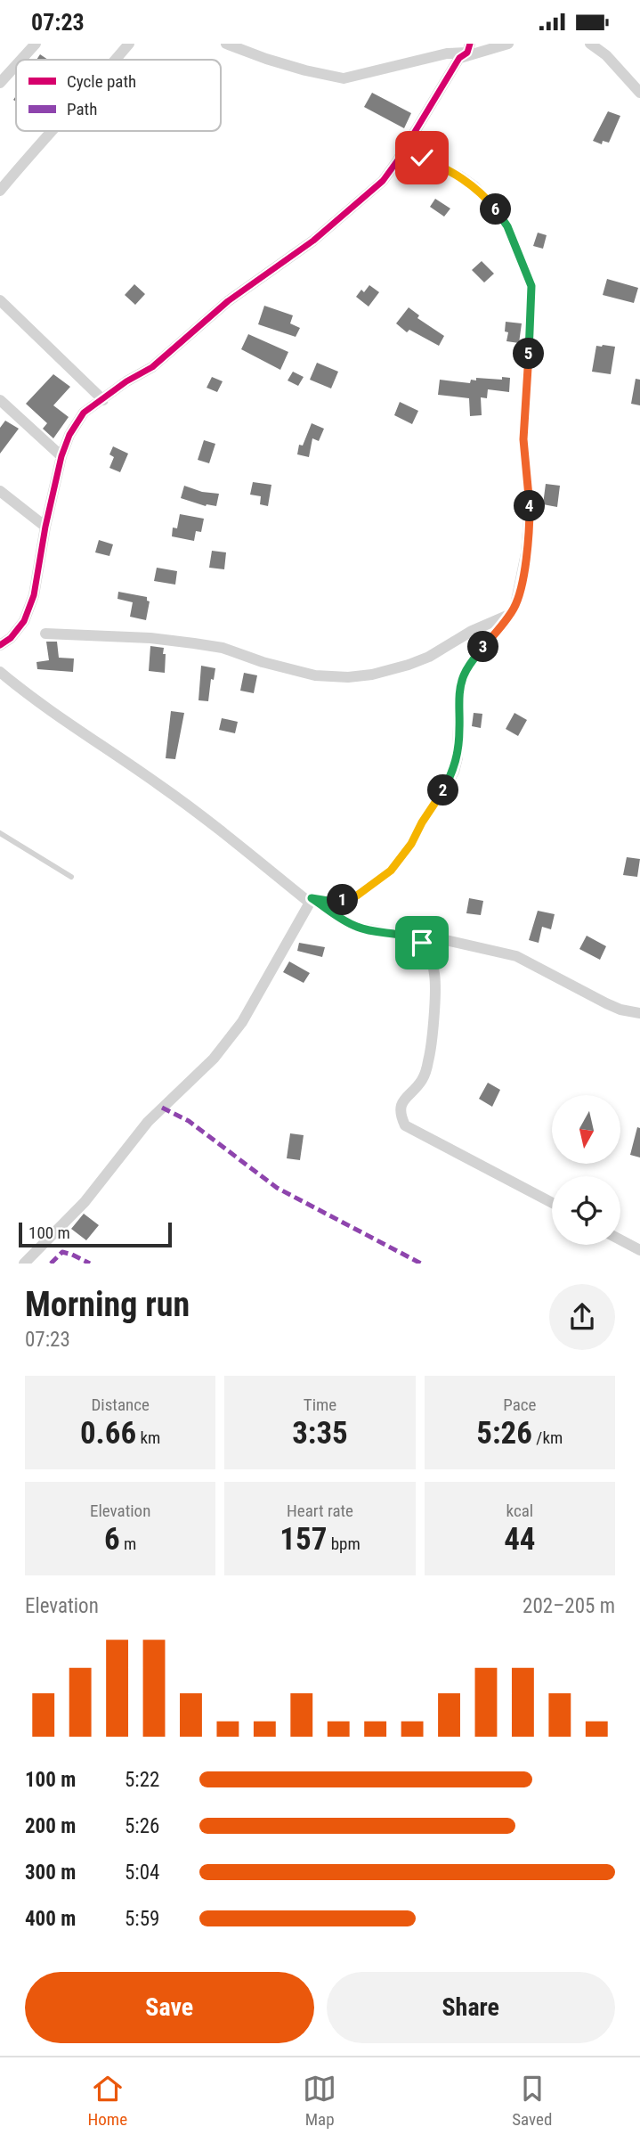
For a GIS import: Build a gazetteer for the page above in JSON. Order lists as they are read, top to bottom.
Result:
{
  "legend": ["Cycle path", "Path"],
  "scale_bar": "100 m",
  "north": "bottom",
  "page": {
    "status": "07:23",
    "pins": [
      "6",
      "5",
      "4",
      "3",
      "2",
      "1"
    ],
    "scale": "100 m",
    "heading": ["Morning run", "07:23"],
    "stats": [
      ["Distance", "0.66 km"],
      ["Time", "3:35"],
      ["Pace", "5:26 /km"],
      ["Elevation", "6 m"],
      ["Heart rate", "157 bpm"],
      ["kcal", "44"]
    ],
    "chart": ["Elevation", "202–205 m"],
    "list": [
      {
        "name": "100 m",
        "note": "5:22"
      },
      {
        "name": "200 m",
        "note": "5:26"
      },
      {
        "name": "300 m",
        "note": "5:04"
      },
      {
        "name": "400 m",
        "note": "5:59"
      }
    ],
    "buttons": ["Save", "Share"],
    "tabs": ["Home", "Map", "Saved"]
  }
}
